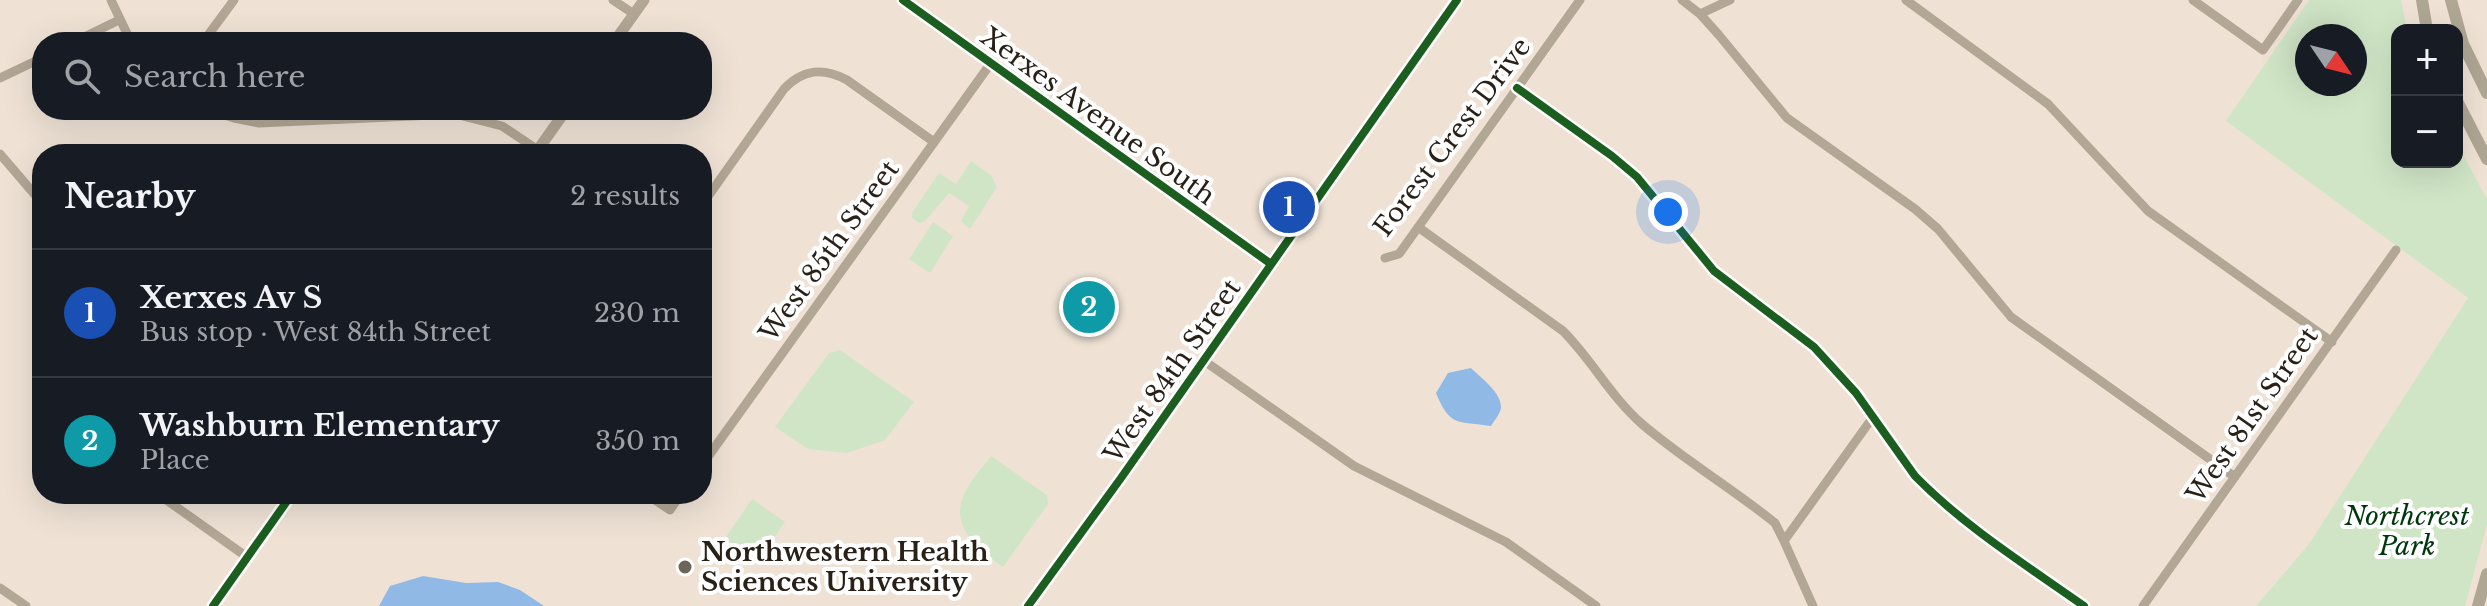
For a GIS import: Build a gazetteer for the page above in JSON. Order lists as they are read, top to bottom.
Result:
{
  "streets": {
    "street": [
      "Xerxes Avenue South",
      "Forest Crest Drive",
      "West 85th Street",
      "West 84th Street",
      "West 81st Street"
    ]
  },
  "crossings": [
    ["Xerxes Avenue South", "West 85th Street"],
    ["Xerxes Avenue South", "West 84th Street"]
  ],
  "parks": ["Northcrest Park"],
  "places": ["Northwestern Health Sciences University"],
  "north": "bottom right",
  "page": {
    "map_buttons": ["+", "−"],
    "search": "Search here",
    "heading": ["Nearby", "2 results"],
    "pins": ["1", "2"],
    "list": [
      {
        "mark": "1",
        "name": "Xerxes Av S",
        "note": "Bus stop · West 84th Street",
        "value": "230 m"
      },
      {
        "mark": "2",
        "name": "Washburn Elementary",
        "note": "Place",
        "value": "350 m"
      }
    ]
  }
}
